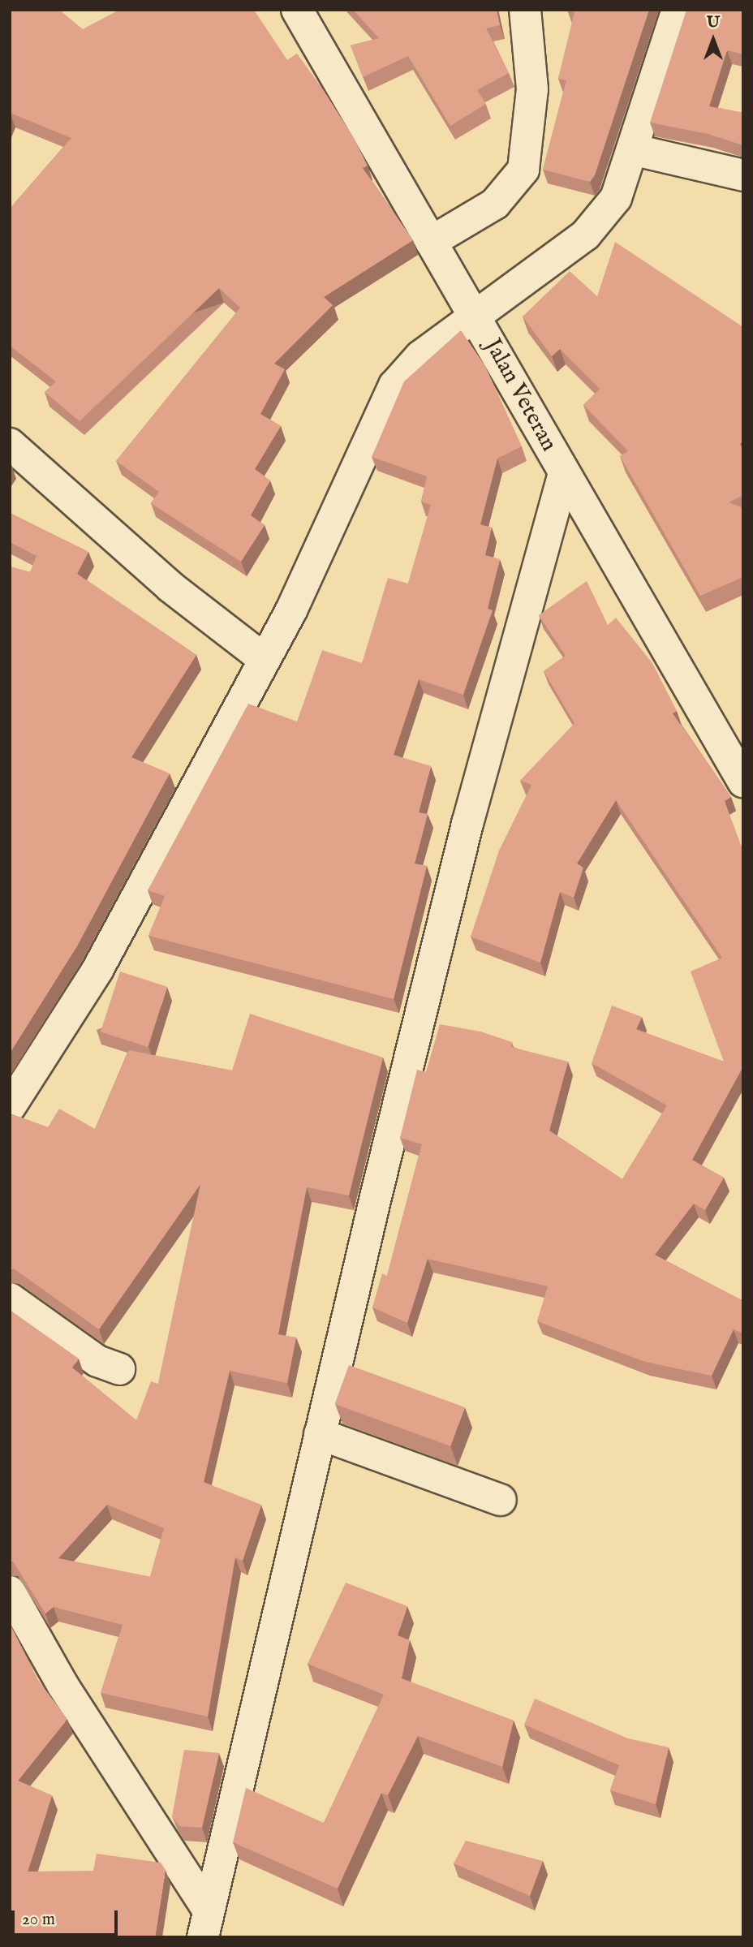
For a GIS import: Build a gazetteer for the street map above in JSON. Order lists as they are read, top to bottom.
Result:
{
  "streets": {
    "street": ["Jalan Veteran"]
  },
  "scale_bar": "20 m",
  "north": "top"
}
